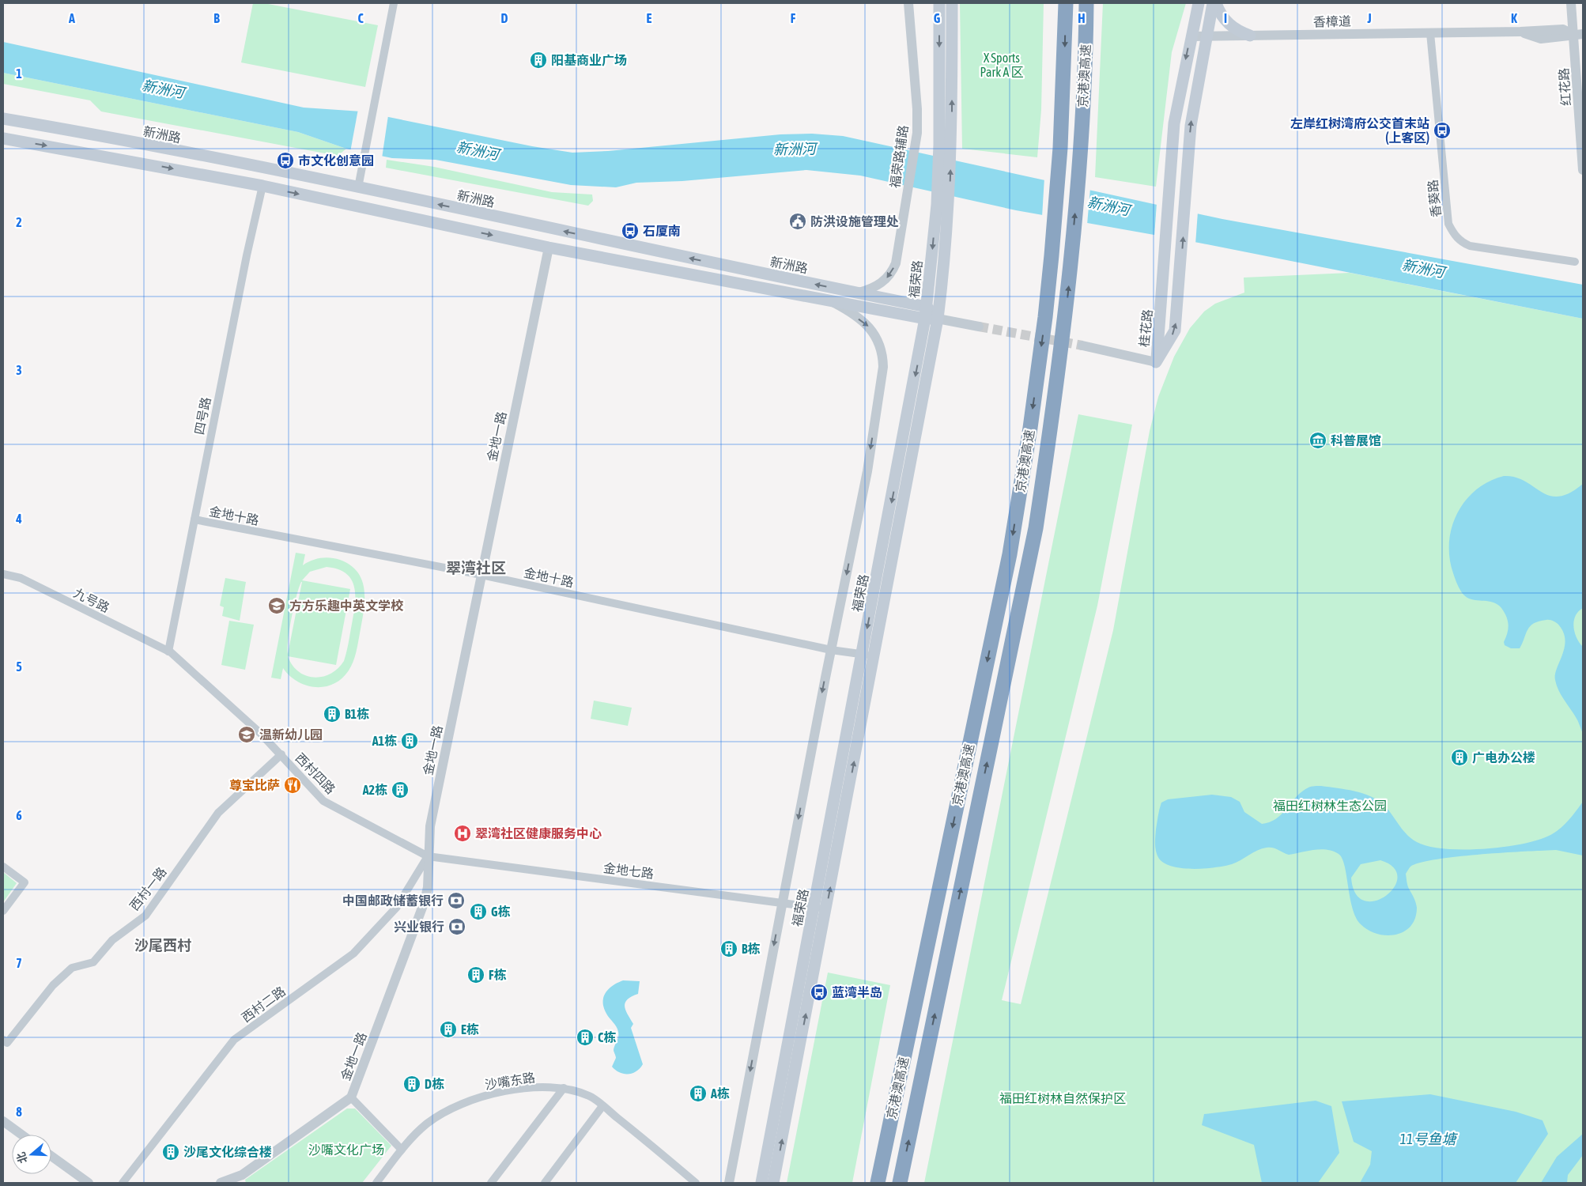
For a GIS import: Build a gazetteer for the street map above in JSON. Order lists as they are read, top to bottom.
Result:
{
  "streets": {
    "highway": ["京港澳高速"],
    "main road": ["新洲路", "福荣路", "桂花路"],
    "street": [
      "香樟道",
      "红花路",
      "福荣路辅路",
      "香葵路",
      "四号路",
      "金地一路",
      "金地十路",
      "九号路",
      "西村四路",
      "金地七路",
      "西村一路",
      "西村二路",
      "沙嘴东路"
    ]
  },
  "crossings": [
    ["香樟道", "红花路"],
    ["香樟道", "香葵路"],
    ["香樟道", "桂花路"],
    ["新洲路", "福荣路辅路"],
    ["新洲路", "福荣路"],
    ["福荣路", "金地十路"],
    ["福荣路", "金地七路"],
    ["四号路", "金地十路"],
    ["四号路", "九号路"],
    ["四号路", "西村四路"],
    ["金地一路", "金地十路"],
    ["金地一路", "西村四路"],
    ["金地一路", "金地七路"],
    ["金地一路", "西村二路"],
    ["九号路", "西村四路"],
    ["西村四路", "金地七路"],
    ["西村四路", "西村一路"],
    ["西村四路", "西村二路"],
    ["金地七路", "西村二路"]
  ],
  "one_way": ["福荣路辅路"],
  "districts": ["翠湾社区", "沙尾西村"],
  "water": ["新洲河", "11号鱼塘"],
  "parks": [
    "X Sports Park A 区",
    "福田红树林生态公园",
    "福田红树林自然保护区",
    "沙嘴文化广场"
  ],
  "places": {
    "building": [
      "阳基商业广场",
      "B1栋",
      "A1栋",
      "广电办公楼",
      "A2栋",
      "G栋",
      "B栋",
      "F栋",
      "E栋",
      "C栋",
      "D栋",
      "A栋",
      "沙尾文化综合楼"
    ],
    "bus stop": [
      "左岸红树湾府公交首末站 (上客区)",
      "市文化创意园",
      "石厦南",
      "蓝湾半岛"
    ],
    "public building": ["防洪设施管理处"],
    "museum": ["科普展馆"],
    "school or university": ["方方乐趣中英文学校", "温新幼儿园"],
    "restaurant": ["尊宝比萨"],
    "hospital": ["翠湾社区健康服务中心"],
    "bank": ["中国邮政储蓄银行", "兴业银行"]
  },
  "north": "left",
  "grid": {
    "columns": [
      "A",
      "B",
      "C",
      "D",
      "E",
      "F",
      "G",
      "H",
      "I",
      "J",
      "K"
    ],
    "rows": [
      "1",
      "2",
      "3",
      "4",
      "5",
      "6",
      "7",
      "8"
    ]
  }
}
